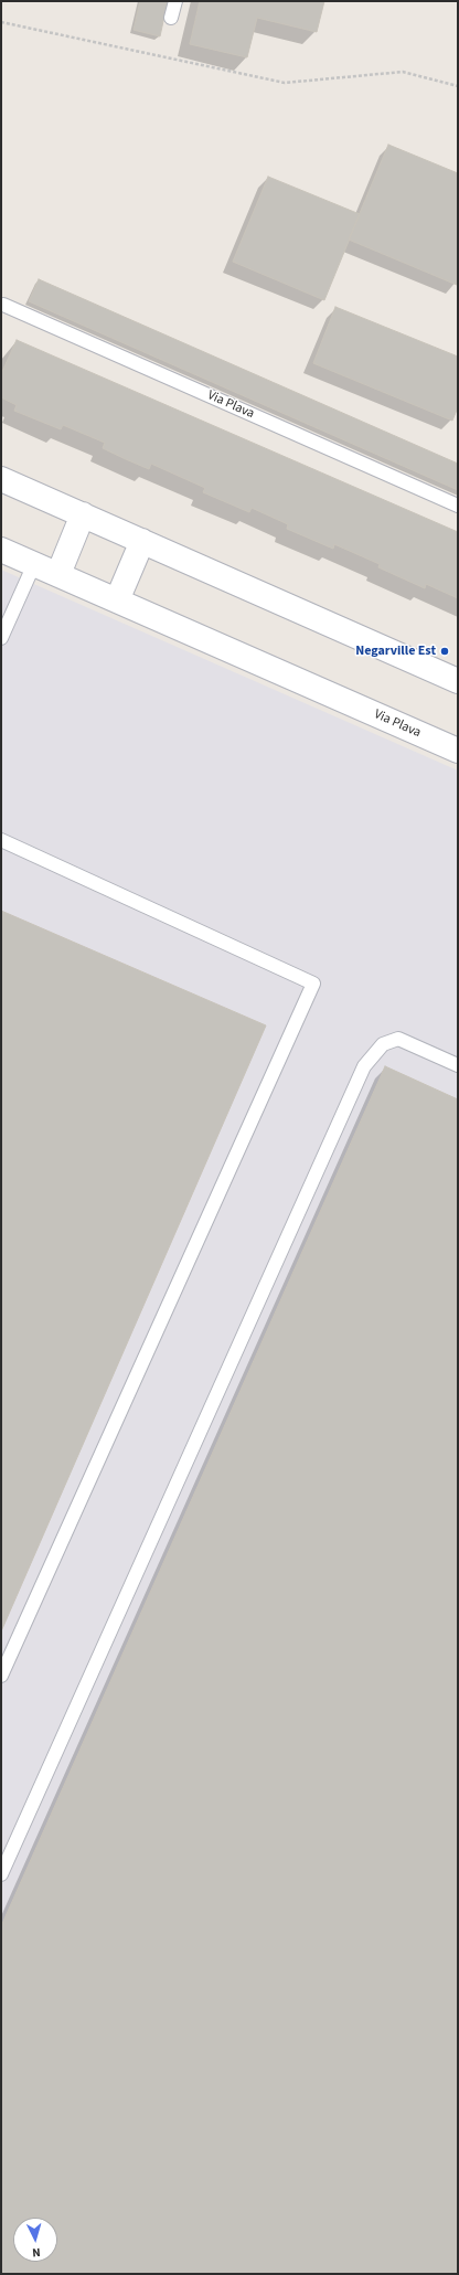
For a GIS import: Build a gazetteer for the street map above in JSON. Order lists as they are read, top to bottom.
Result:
{
  "streets": {
    "street": ["Via Plava"]
  },
  "places": ["Negarville Est"],
  "north": "bottom"
}
